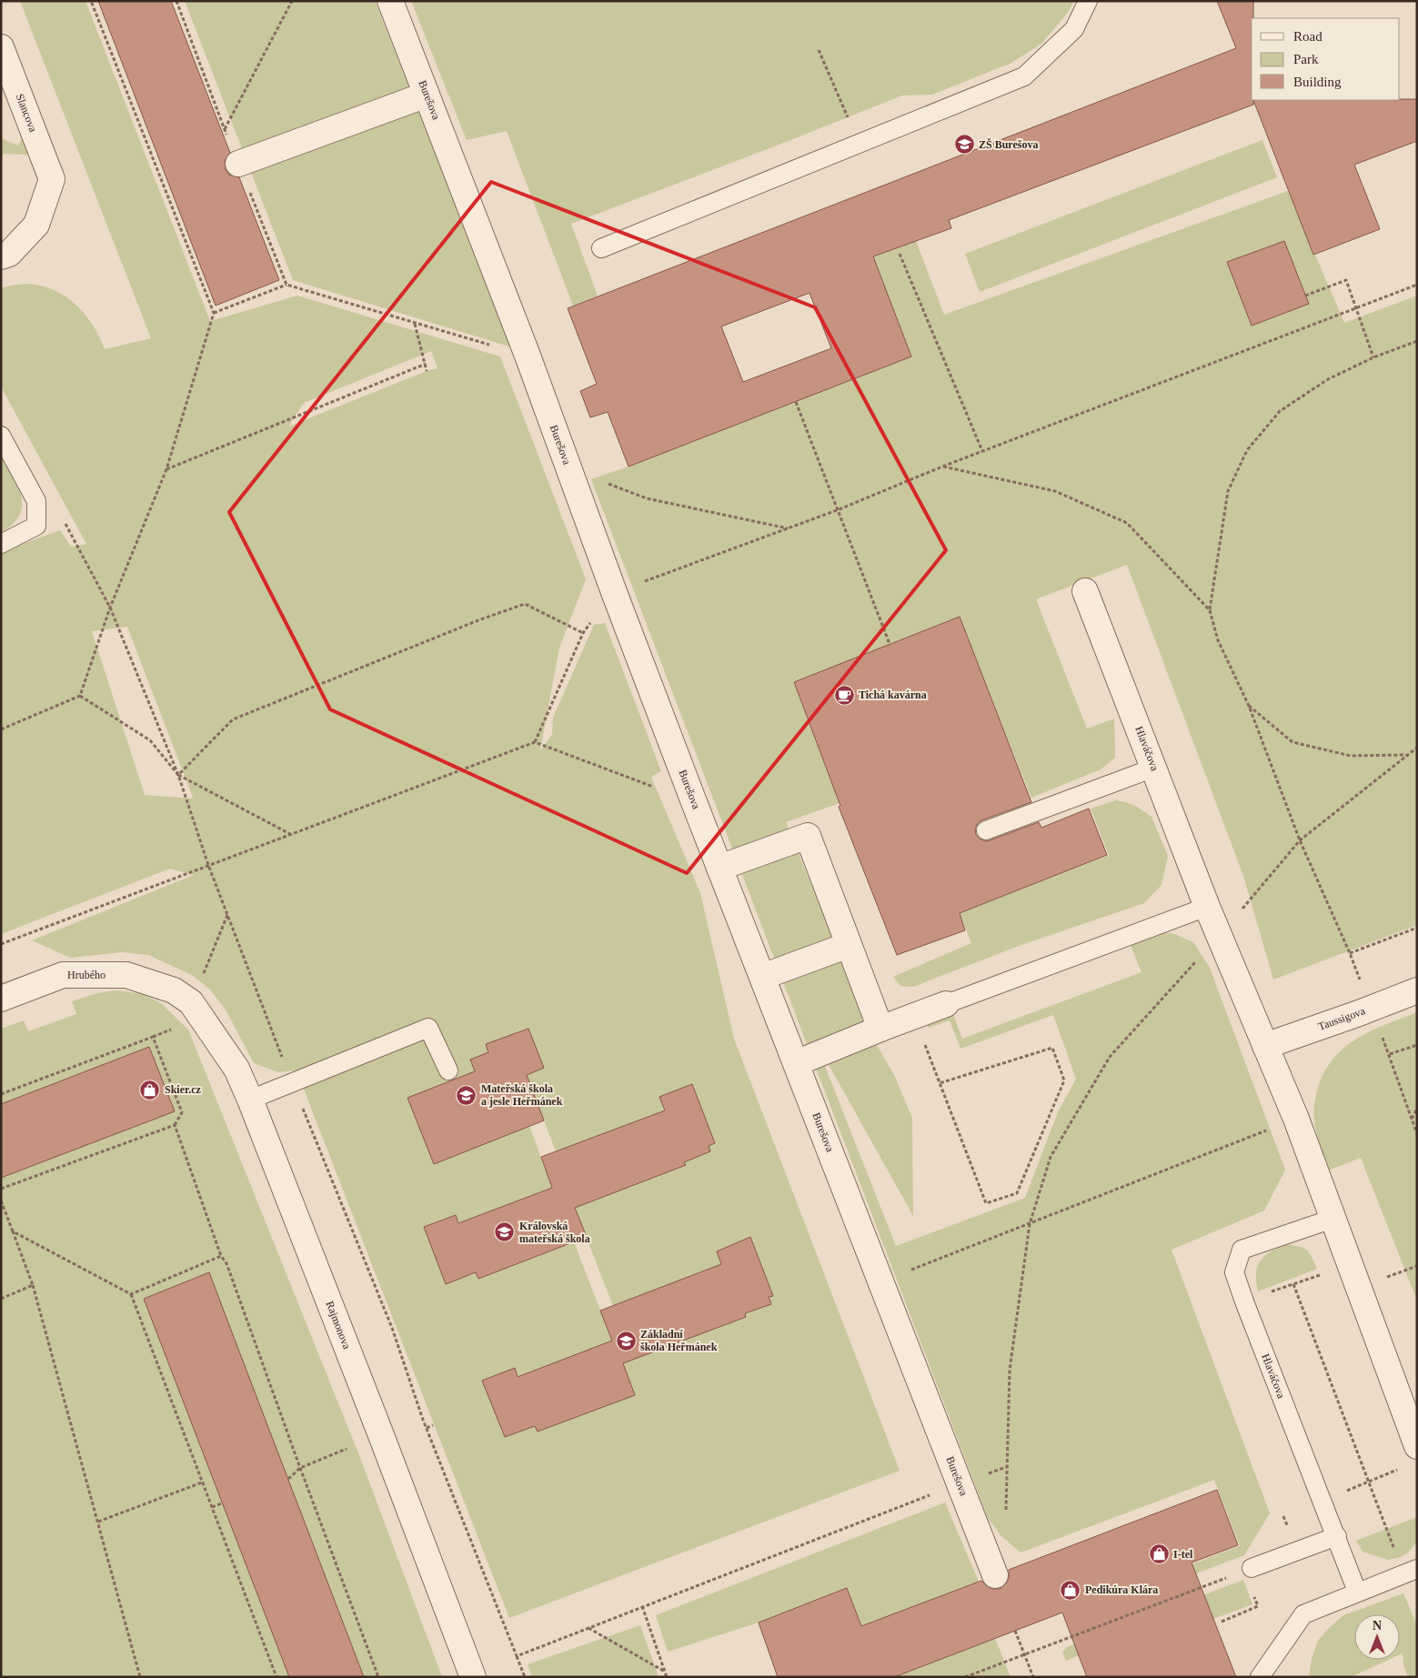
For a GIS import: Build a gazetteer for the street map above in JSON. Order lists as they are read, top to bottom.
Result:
{
  "streets": {
    "street": [
      "Burešova",
      "Slancova",
      "Hlaváčova",
      "Hrubého",
      "Taussigova",
      "Rajmonova"
    ]
  },
  "crossings": [
    ["Hlaváčova", "Taussigova"],
    ["Hrubého", "Rajmonova"]
  ],
  "places": {
    "school or university": [
      "ZŠ Burešova",
      "Mateřská škola a jesle Heřmánek",
      "Královská mateřská škola",
      "Základní škola Heřmánek"
    ],
    "cafe": ["Tichá kavárna"],
    "shop": ["Skier.cz", "I-tel", "Pedikúra Klára"]
  },
  "legend": ["Road", "Park", "Building"],
  "north": "top"
}
